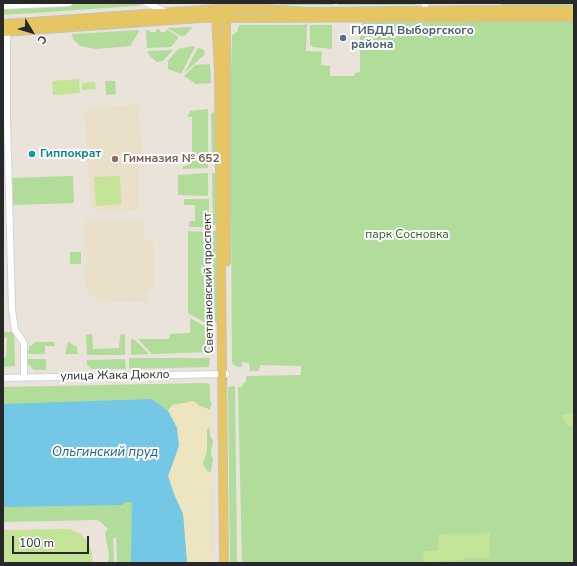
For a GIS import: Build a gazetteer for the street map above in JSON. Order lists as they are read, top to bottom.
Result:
{
  "streets": {
    "main road": ["Светлановский проспект"],
    "street": ["улица Жака Дюкло"]
  },
  "crossings": [
    ["Светлановский проспект", "улица Жака Дюкло"]
  ],
  "water": ["Ольгинский пруд"],
  "parks": ["парк Сосновка"],
  "places": ["ГИБДД Выборгского района", "Гиппократ", "Гимназия № 652"],
  "scale_bar": "100 m",
  "north": "bottom right"
}
